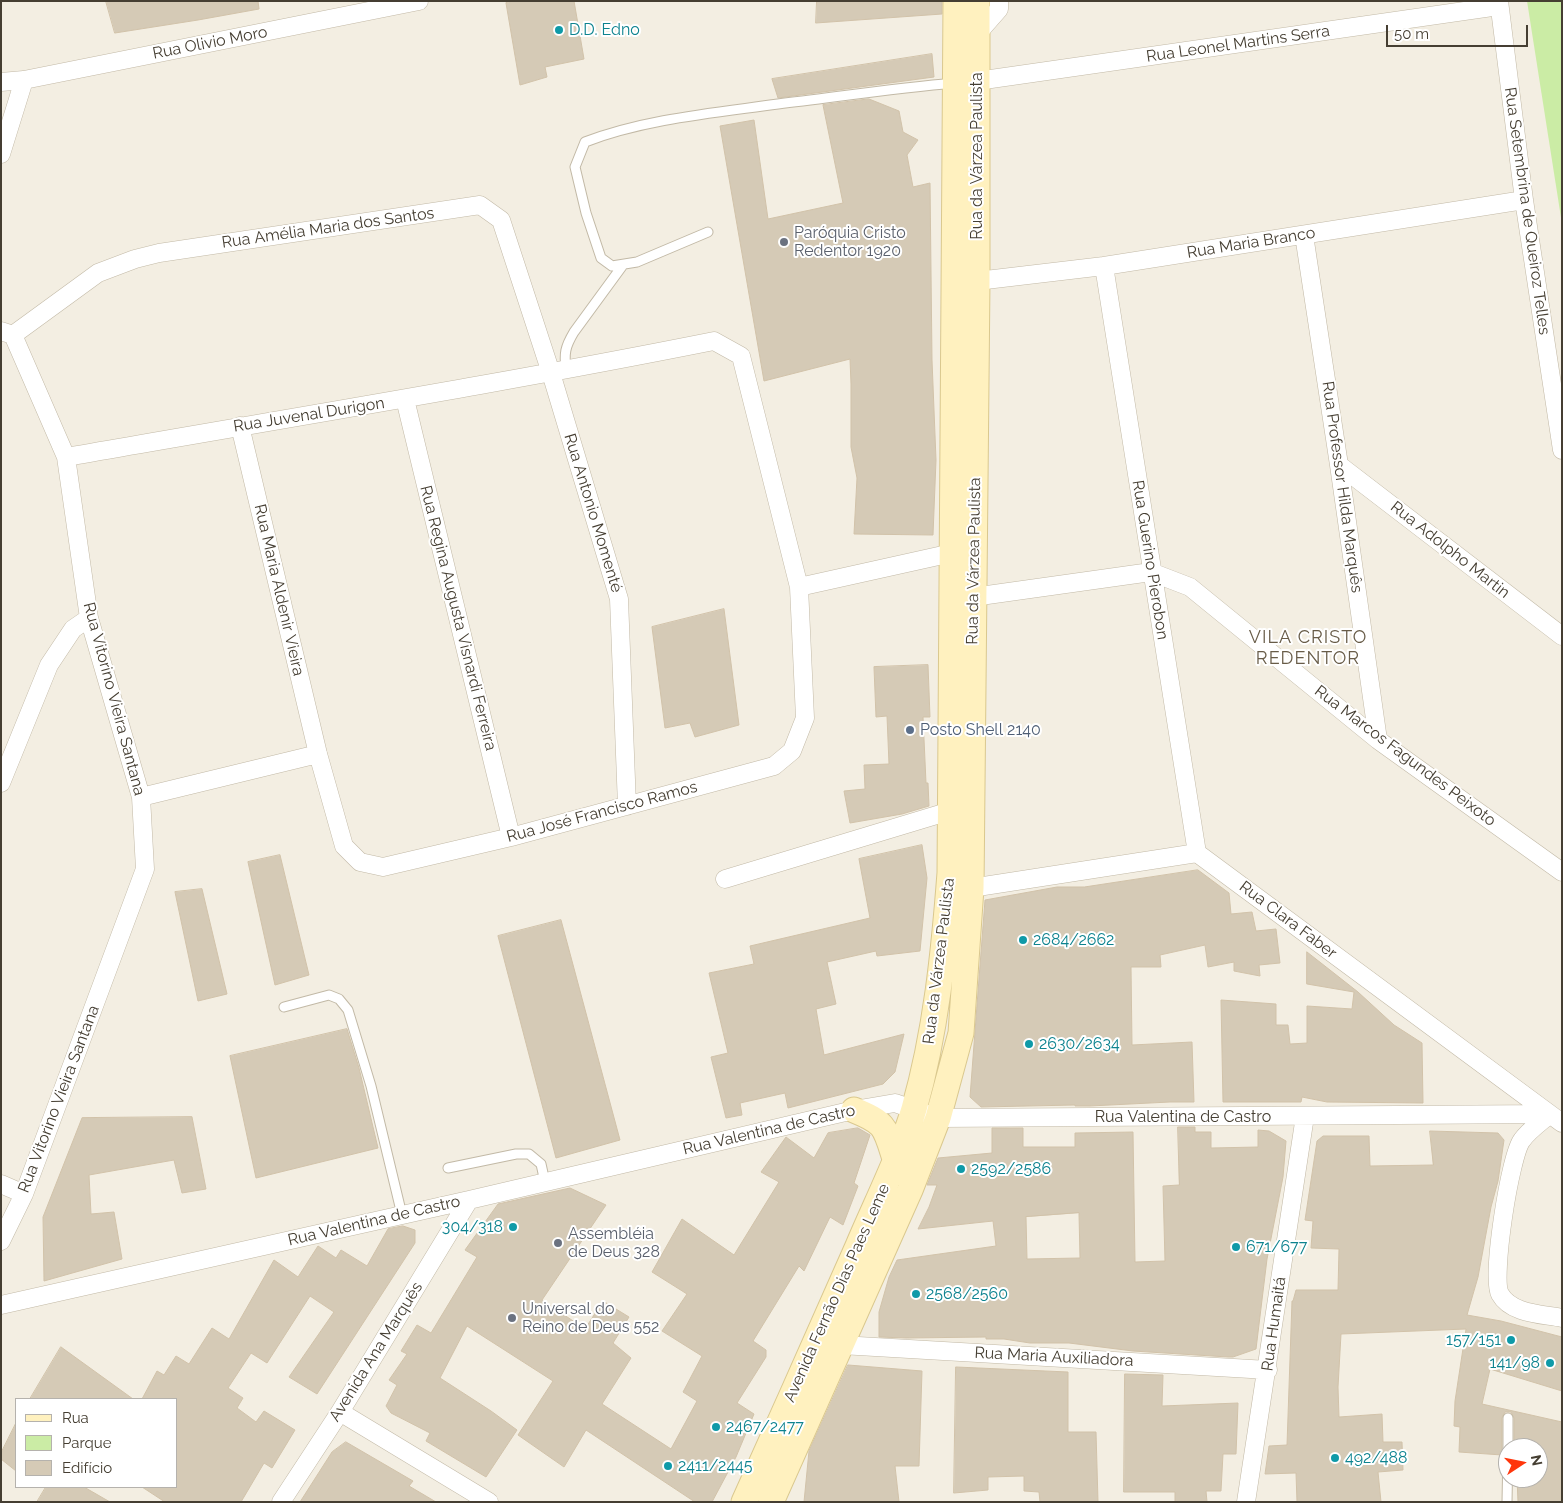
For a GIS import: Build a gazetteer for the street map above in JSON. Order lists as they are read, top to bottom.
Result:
{
  "streets": {
    "main road": ["Rua da Várzea Paulista", "Avenida Fernão Dias Paes Leme"],
    "street": [
      "Rua Olivio Moro",
      "Rua Leonel Martins Serra",
      "Rua Setembrina de Queiroz Telles",
      "Rua Amélia Maria dos Santos",
      "Rua Maria Branco",
      "Rua Juvenal Durigon",
      "Rua Professor Hilda Marquês",
      "Rua Antonio Momenté",
      "Rua Adolpho Martin",
      "Rua Guerino Pierobon",
      "Rua Maria Aldenir Vieira",
      "Rua Regina Augusta Visnardi Ferreira",
      "Rua Vitorino Vieira Santana",
      "Rua Marcos Fagundes Peixoto",
      "Rua José Francisco Ramos",
      "Rua Clara Faber",
      "Rua Valentina de Castro",
      "Rua Humaitá",
      "Avenida Ana Marquês",
      "Rua Maria Auxiliadora"
    ]
  },
  "crossings": [
    ["Rua Leonel Martins Serra", "Rua da Várzea Paulista"],
    ["Rua Leonel Martins Serra", "Rua Setembrina de Queiroz Telles"],
    ["Rua da Várzea Paulista", "Rua Maria Branco"],
    ["Rua da Várzea Paulista", "Rua Marcos Fagundes Peixoto"],
    ["Rua da Várzea Paulista", "Rua Valentina de Castro"],
    ["Rua da Várzea Paulista", "Avenida Fernão Dias Paes Leme"],
    ["Rua Setembrina de Queiroz Telles", "Rua Maria Branco"],
    ["Rua Amélia Maria dos Santos", "Rua Juvenal Durigon"],
    ["Rua Amélia Maria dos Santos", "Rua Antonio Momenté"],
    ["Rua Amélia Maria dos Santos", "Rua Vitorino Vieira Santana"],
    ["Rua Maria Branco", "Rua Professor Hilda Marquês"],
    ["Rua Maria Branco", "Rua Guerino Pierobon"],
    ["Rua Juvenal Durigon", "Rua Antonio Momenté"],
    ["Rua Juvenal Durigon", "Rua Maria Aldenir Vieira"],
    ["Rua Juvenal Durigon", "Rua Regina Augusta Visnardi Ferreira"],
    ["Rua Juvenal Durigon", "Rua Vitorino Vieira Santana"],
    ["Rua Juvenal Durigon", "Rua José Francisco Ramos"],
    ["Rua Professor Hilda Marquês", "Rua Adolpho Martin"],
    ["Rua Professor Hilda Marquês", "Rua Marcos Fagundes Peixoto"],
    ["Rua Antonio Momenté", "Rua José Francisco Ramos"],
    ["Rua Guerino Pierobon", "Rua Marcos Fagundes Peixoto"],
    ["Rua Guerino Pierobon", "Rua Clara Faber"],
    ["Rua Maria Aldenir Vieira", "Rua José Francisco Ramos"],
    ["Rua Regina Augusta Visnardi Ferreira", "Rua José Francisco Ramos"],
    ["Rua Clara Faber", "Rua Valentina de Castro"],
    ["Rua Valentina de Castro", "Avenida Fernão Dias Paes Leme"],
    ["Rua Valentina de Castro", "Rua Humaitá"],
    ["Rua Valentina de Castro", "Avenida Ana Marquês"],
    ["Avenida Fernão Dias Paes Leme", "Rua Maria Auxiliadora"],
    ["Rua Humaitá", "Rua Maria Auxiliadora"]
  ],
  "districts": ["VILA CRISTO REDENTOR"],
  "places": [
    "D.D. Edno",
    "Paróquia Cristo Redentor 1920",
    "Posto Shell 2140",
    "2684/2662",
    "2630/2634",
    "2592/2586",
    "304/318",
    "Assembléia de Deus 328",
    "671/677",
    "2568/2560",
    "Universal do Reino de Deus 552",
    "157/151",
    "141/98",
    "2467/2477",
    "492/488",
    "2411/2445"
  ],
  "legend": ["Rua", "Parque", "Edifício"],
  "scale_bar": "50 m",
  "north": "right"
}
